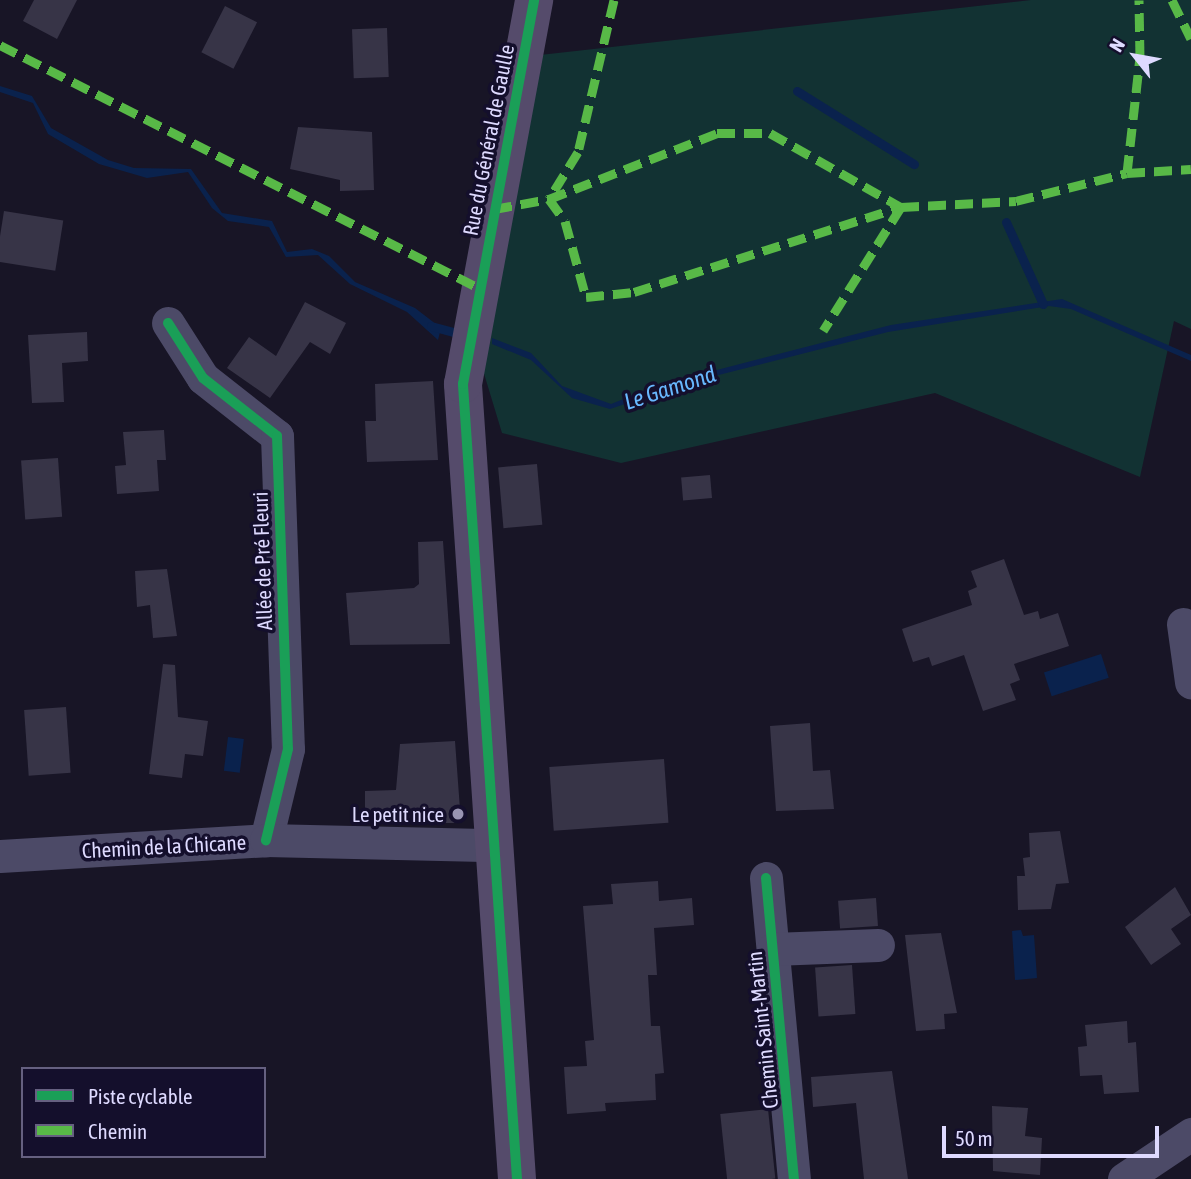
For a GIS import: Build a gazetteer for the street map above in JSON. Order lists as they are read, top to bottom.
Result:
{
  "streets": {
    "main road": ["Rue du Général de Gaulle"],
    "street": ["Allée de Pré Fleuri", "Chemin de la Chicane", "Chemin Saint-Martin"]
  },
  "crossings": [
    ["Rue du Général de Gaulle", "Chemin de la Chicane"],
    ["Allée de Pré Fleuri", "Chemin de la Chicane"]
  ],
  "water": ["Le Gamond"],
  "places": ["Le petit nice"],
  "legend": ["Piste cyclable", "Chemin"],
  "scale_bar": "50 m",
  "north": "top left"
}
